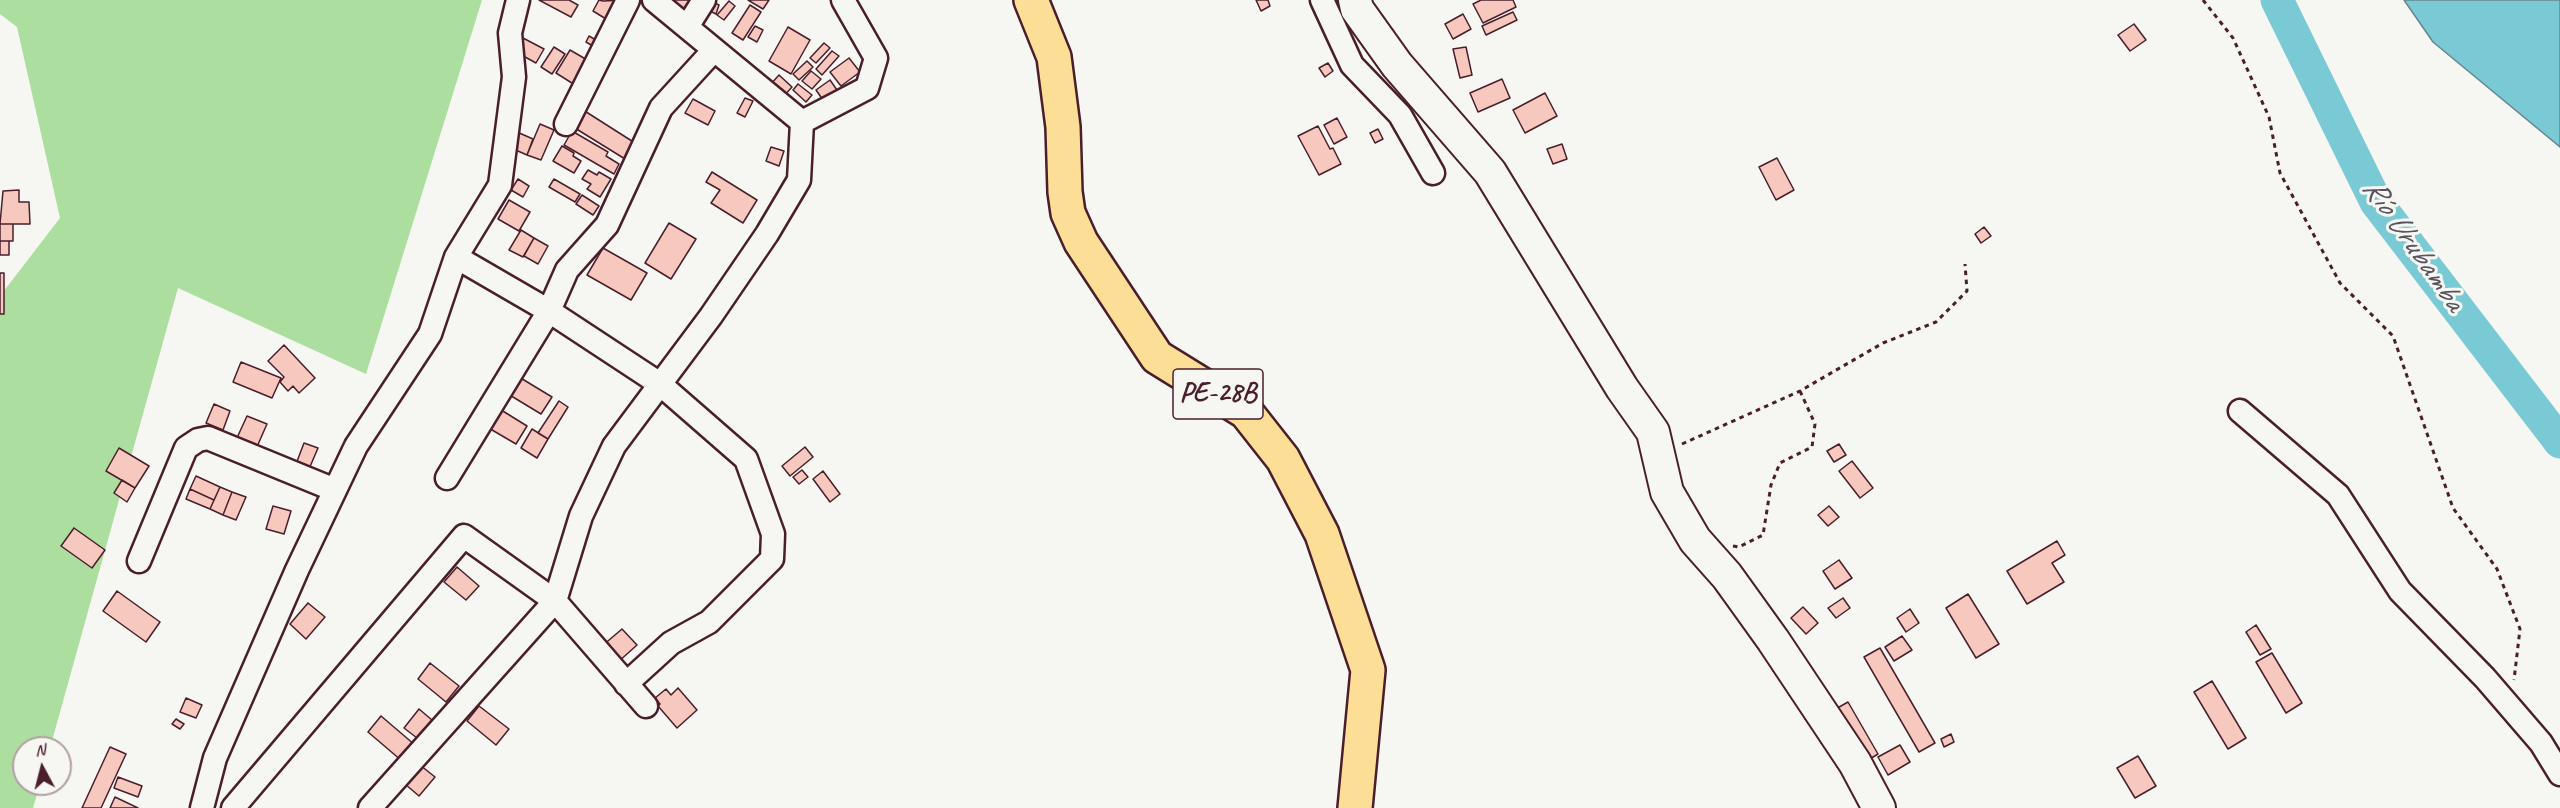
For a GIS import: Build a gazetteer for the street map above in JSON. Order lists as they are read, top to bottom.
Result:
{
  "streets": {
    "highway": ["PE-28B"]
  },
  "water": ["Río Urubamba"],
  "north": "top"
}
